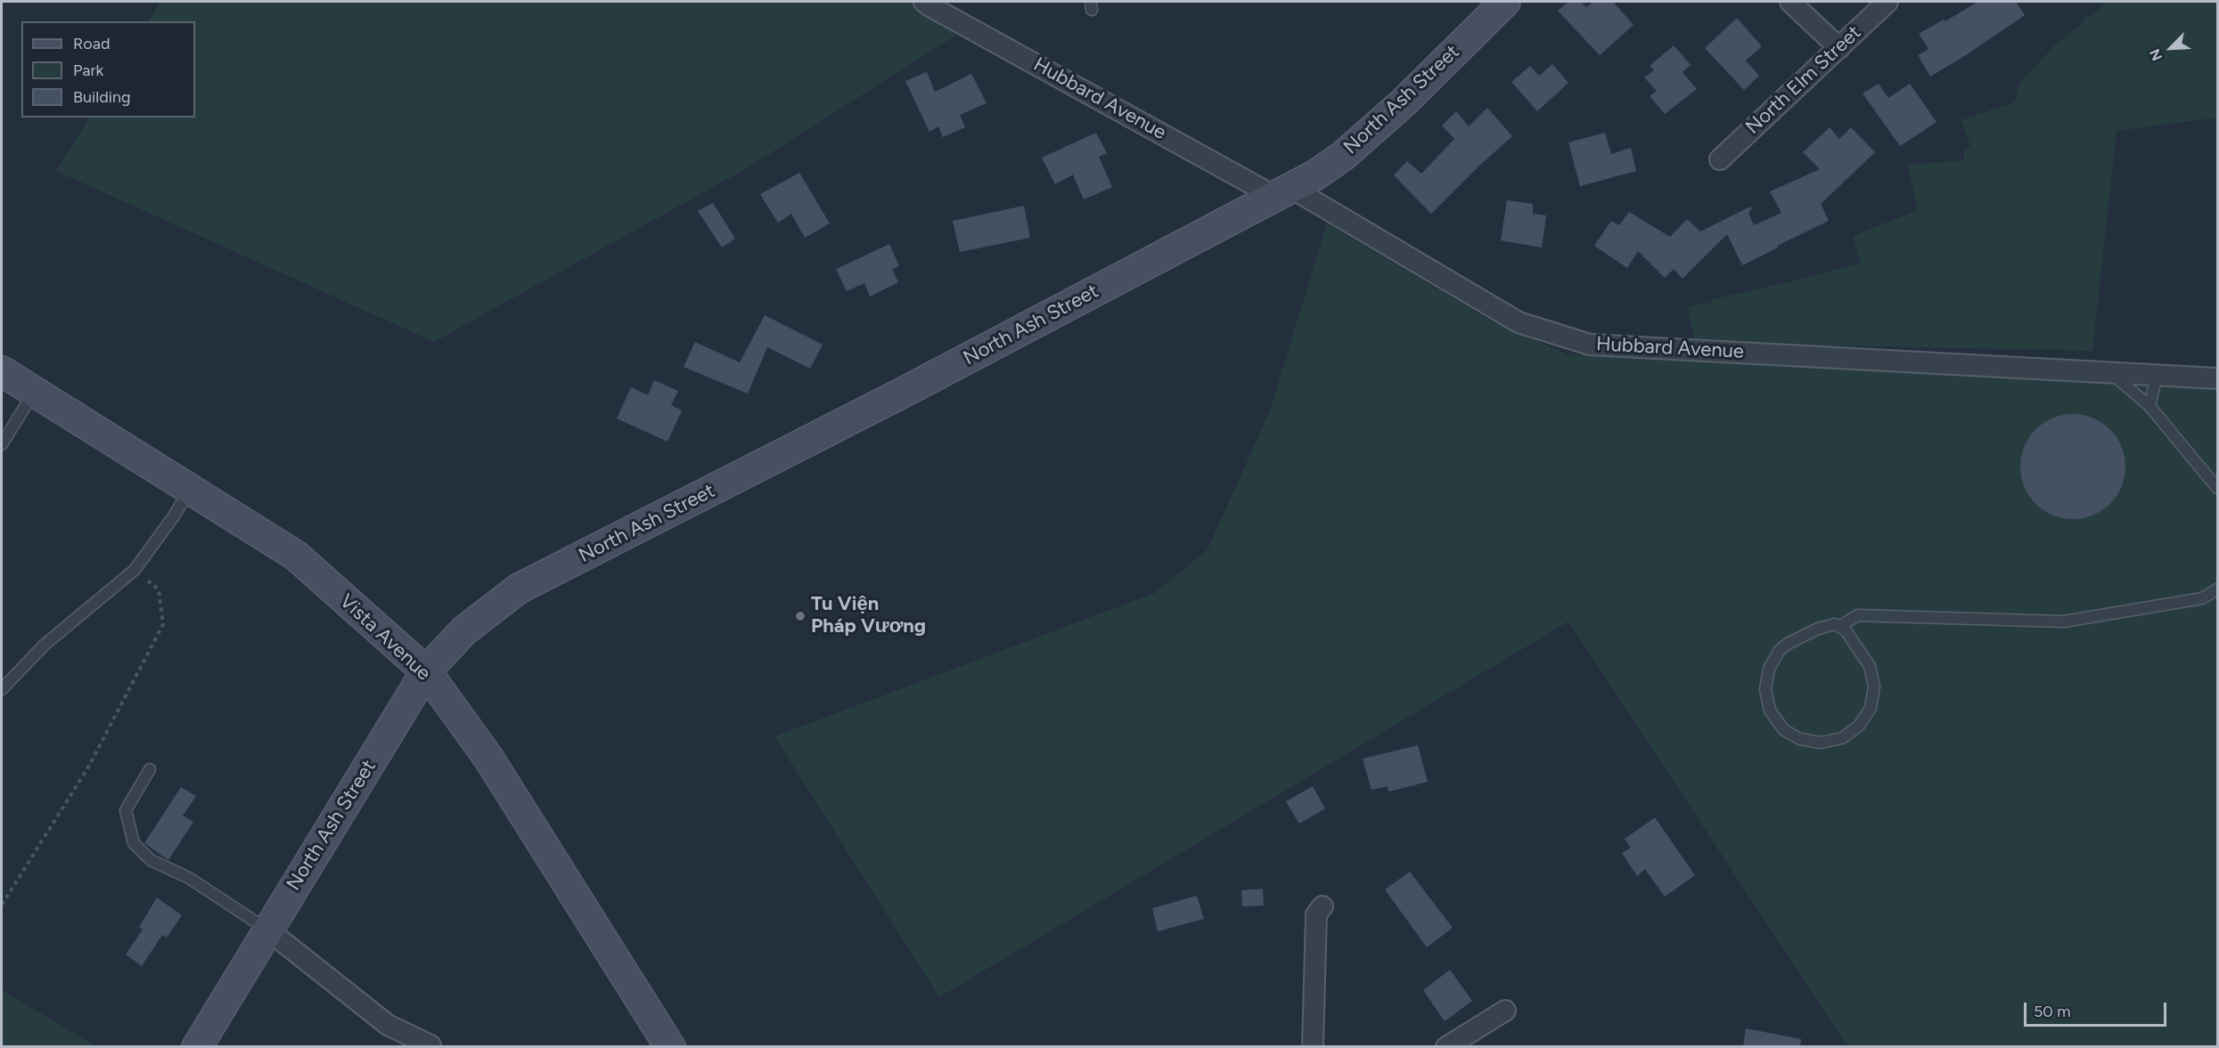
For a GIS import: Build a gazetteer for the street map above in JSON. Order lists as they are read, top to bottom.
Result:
{
  "streets": {
    "main road": ["North Ash Street", "Vista Avenue"],
    "street": ["North Elm Street", "Hubbard Avenue"]
  },
  "crossings": [
    ["Hubbard Avenue", "North Ash Street"],
    ["North Ash Street", "Vista Avenue"]
  ],
  "places": ["Tu Viện Pháp Vương"],
  "legend": ["Road", "Park", "Building"],
  "scale_bar": "50 m",
  "north": "bottom left"
}
